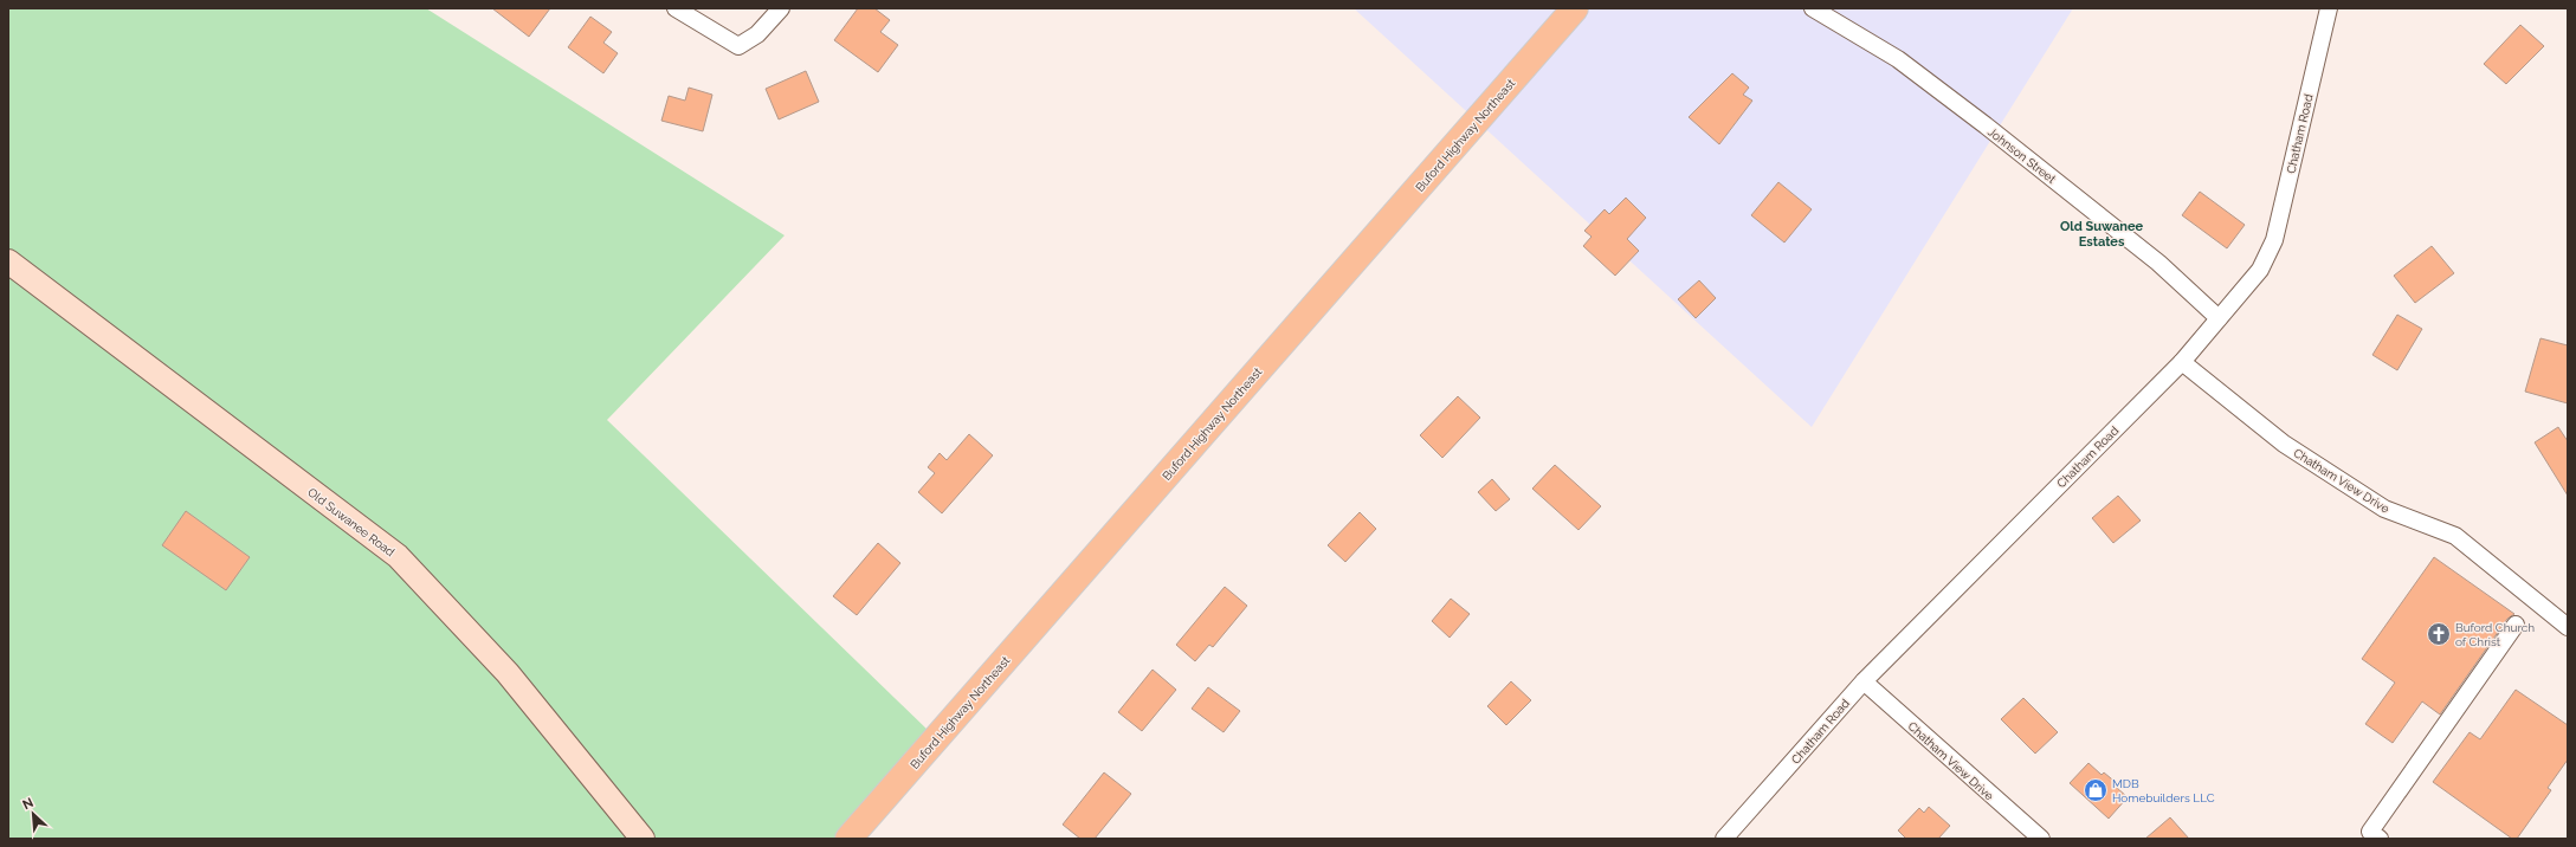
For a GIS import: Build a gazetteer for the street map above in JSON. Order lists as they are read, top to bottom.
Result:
{
  "streets": {
    "main road": ["Buford Highway Northeast"],
    "street": [
      "Chatham Road",
      "Johnson Street",
      "Chatham View Drive",
      "Old Suwanee Road"
    ]
  },
  "crossings": [
    ["Chatham Road", "Johnson Street"],
    ["Chatham Road", "Chatham View Drive"]
  ],
  "districts": ["Old Suwanee Estates"],
  "places": {
    "church": ["Buford Church of Christ"],
    "shop": ["MDB Homebuilders LLC"]
  },
  "north": "top left"
}
